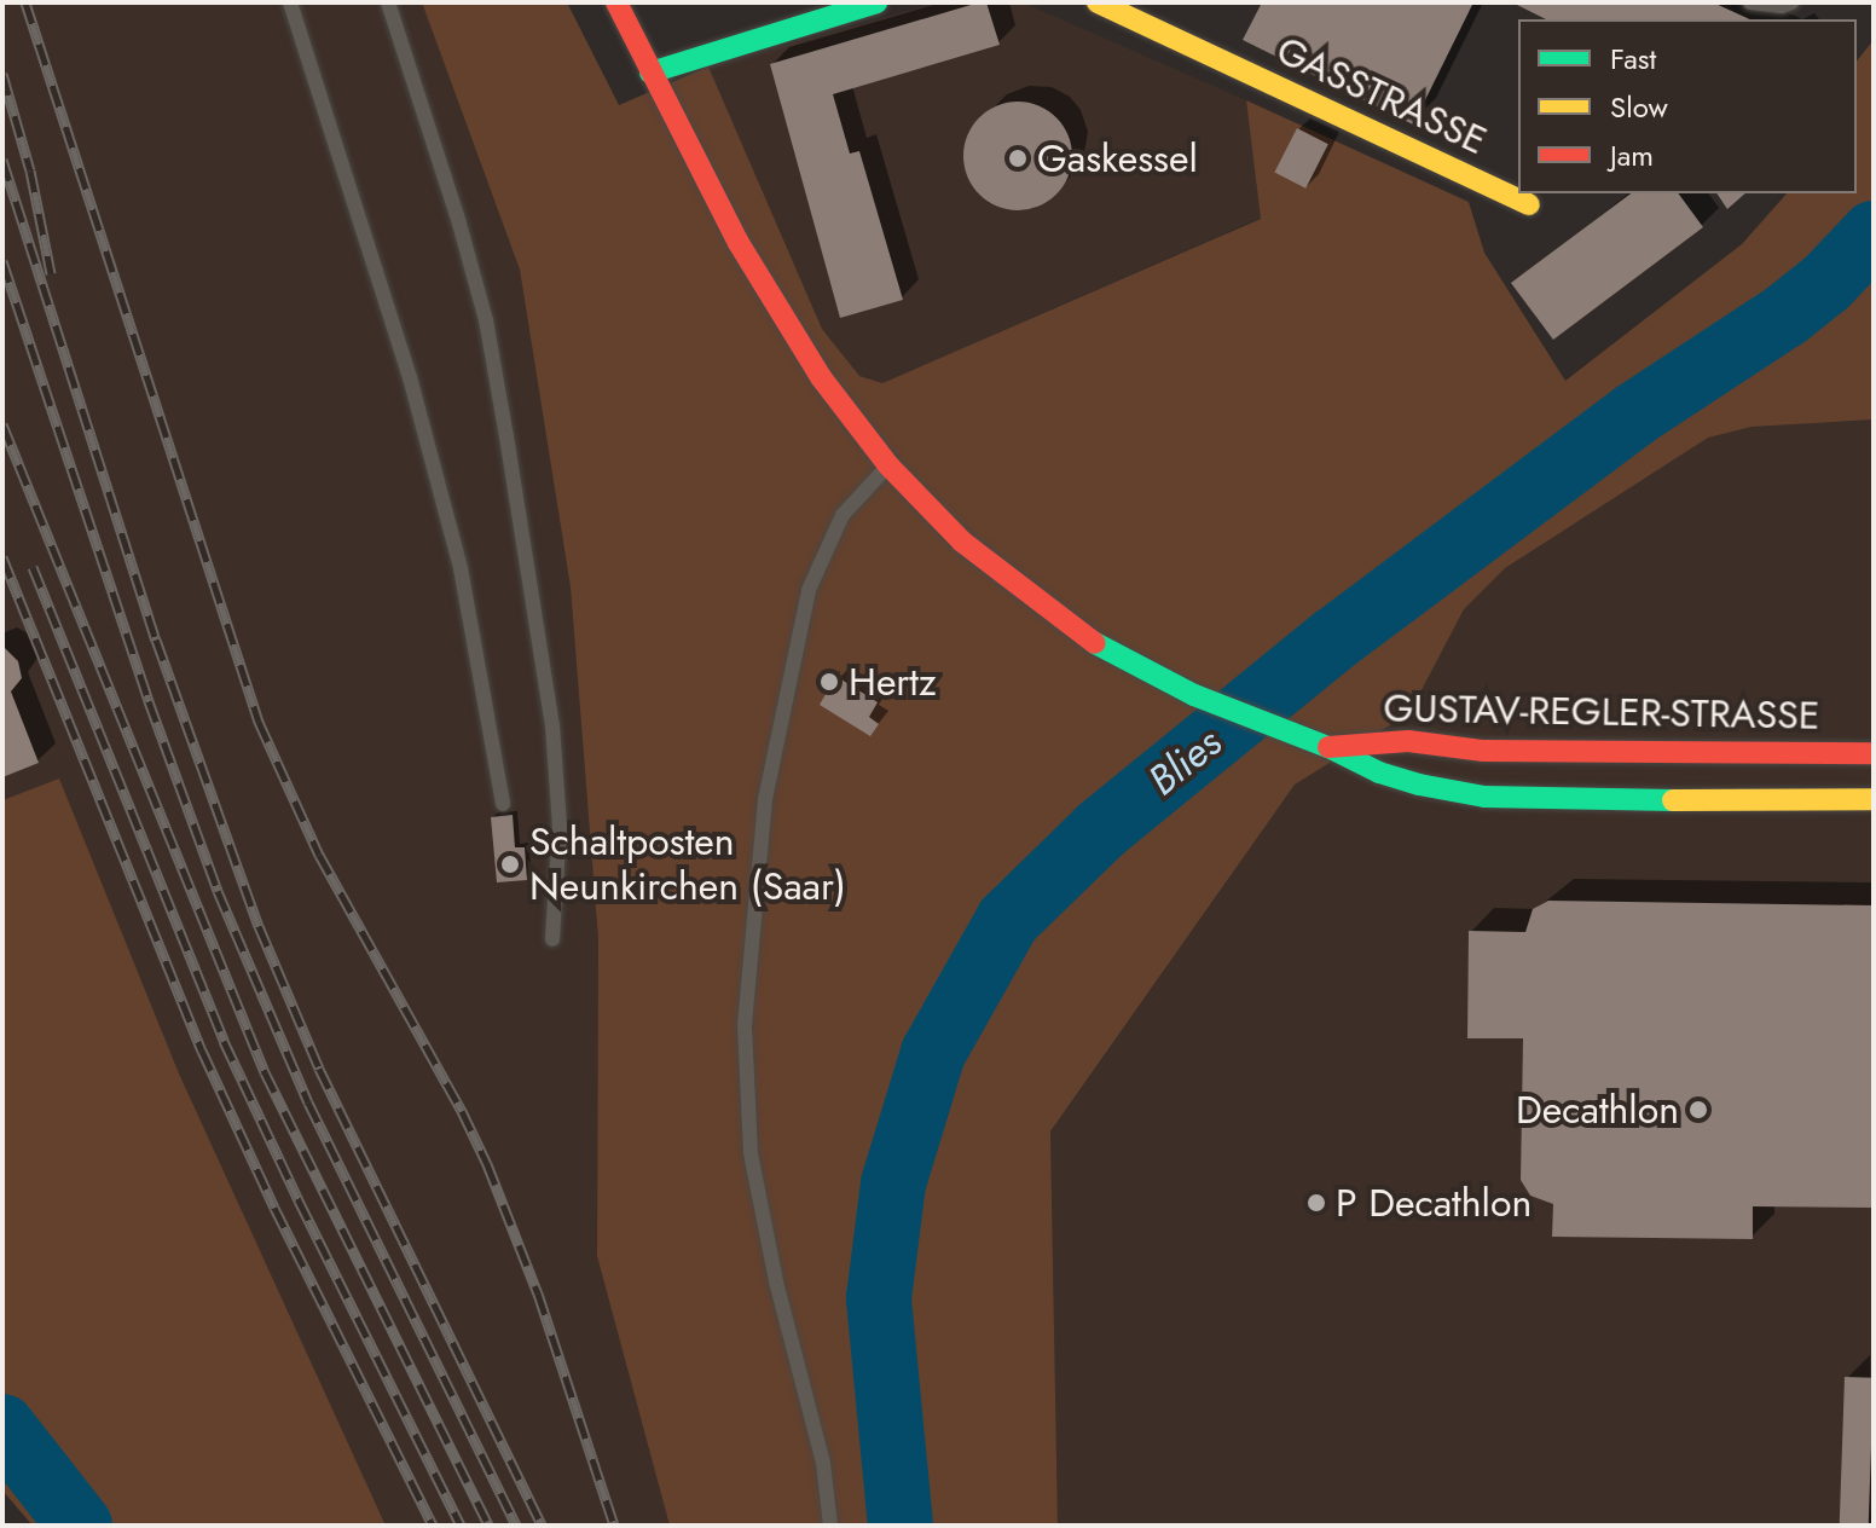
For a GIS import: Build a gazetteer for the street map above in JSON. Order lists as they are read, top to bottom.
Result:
{
  "streets": {
    "main road": ["GASSTRASSE", "GUSTAV-REGLER-STRASSE"]
  },
  "water": ["Blies"],
  "places": [
    "Gaskessel",
    "Hertz",
    "Schaltposten Neunkirchen (Saar)",
    "Decathlon",
    "P Decathlon"
  ],
  "legend": ["Fast", "Slow", "Jam"]
}
